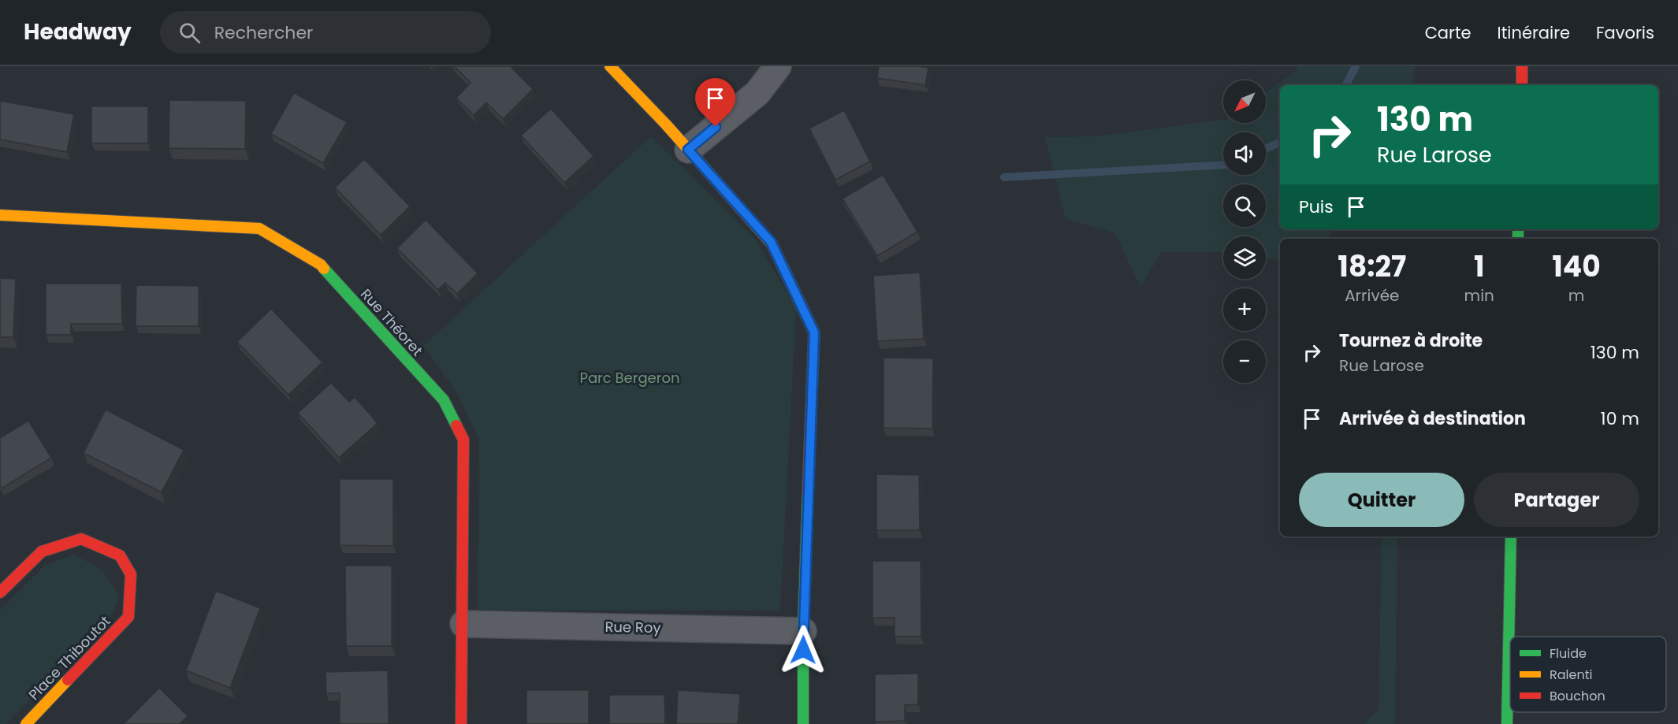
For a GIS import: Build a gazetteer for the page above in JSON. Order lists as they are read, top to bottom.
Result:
{
  "streets": {
    "main road": ["Rue Théoret", "Place Thiboutot"],
    "street": ["Rue Roy"]
  },
  "crossings": [
    ["Rue Théoret", "Rue Roy"]
  ],
  "parks": ["Parc Bergeron"],
  "legend": ["Fluide", "Ralenti", "Bouchon"],
  "north": "bottom left",
  "page": {
    "header": "Headway",
    "search": "Rechercher",
    "nav": ["Carte", "Itinéraire", "Favoris"],
    "map_buttons": ["+", "−"],
    "turn": ["130 m", "Rue Larose"],
    "then": "Puis",
    "eta": [
      "18:27",
      "Arrivée",
      "1",
      "min",
      "140",
      "m"
    ],
    "list": [
      {
        "name": "Tournez à droite",
        "note": "Rue Larose",
        "value": "130 m"
      },
      {
        "name": "Arrivée à destination",
        "value": "10 m"
      }
    ],
    "buttons": ["Quitter", "Partager"]
  }
}
